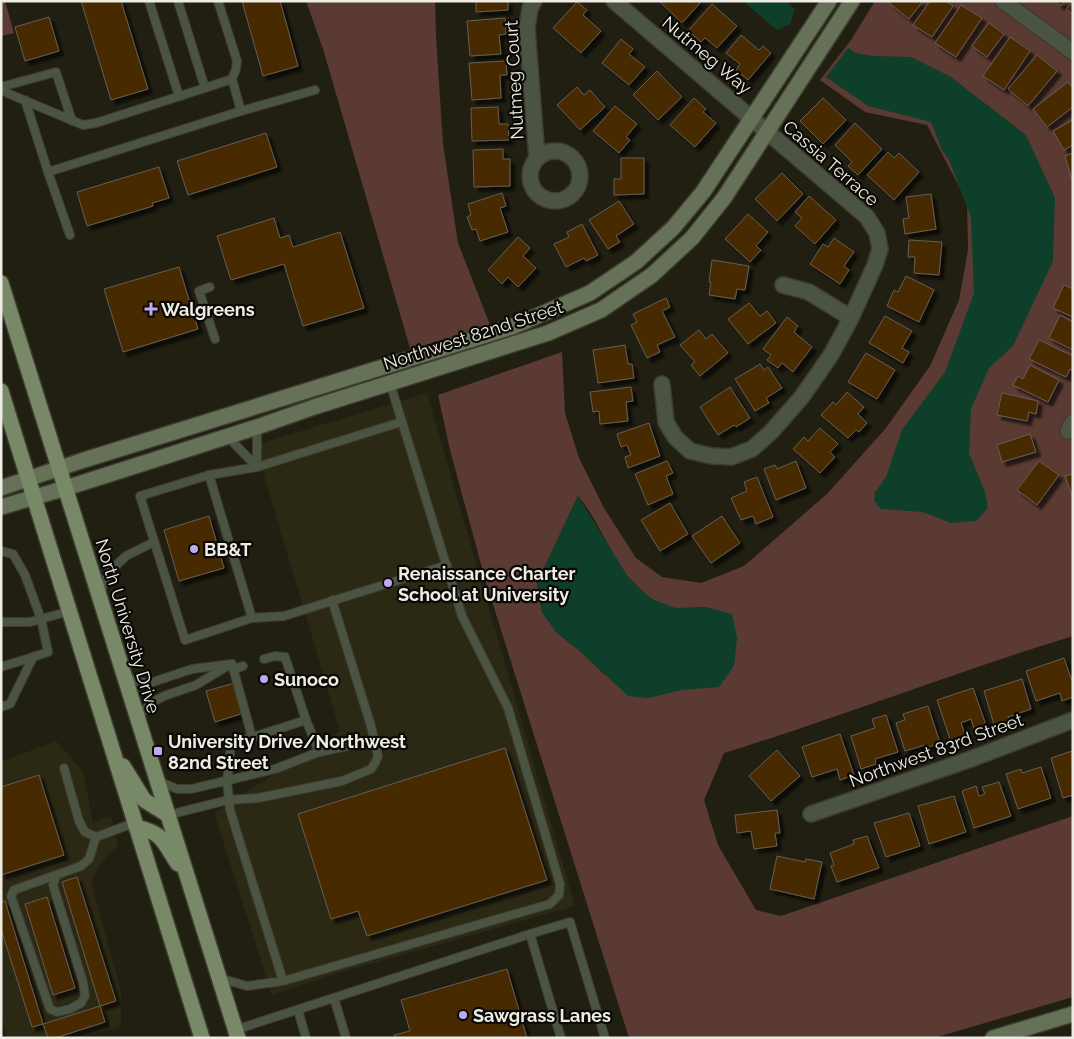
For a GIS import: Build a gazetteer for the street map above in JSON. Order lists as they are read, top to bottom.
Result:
{
  "streets": {
    "main road": ["North University Drive"],
    "street": [
      "Nutmeg Way",
      "Nutmeg Court",
      "Cassia Terrace",
      "Northwest 82nd Street",
      "Northwest 83rd Street"
    ]
  },
  "crossings": [
    ["Nutmeg Way", "Cassia Terrace"],
    ["Nutmeg Way", "Northwest 82nd Street"],
    ["Cassia Terrace", "Northwest 82nd Street"],
    ["Northwest 82nd Street", "North University Drive"]
  ],
  "places": {
    "health": ["Walgreens"],
    "other": [
      "BB&T",
      "Renaissance Charter School at University",
      "Sunoco",
      "Sawgrass Lanes"
    ],
    "transit": ["University Drive/Northwest 82nd Street"]
  }
}
